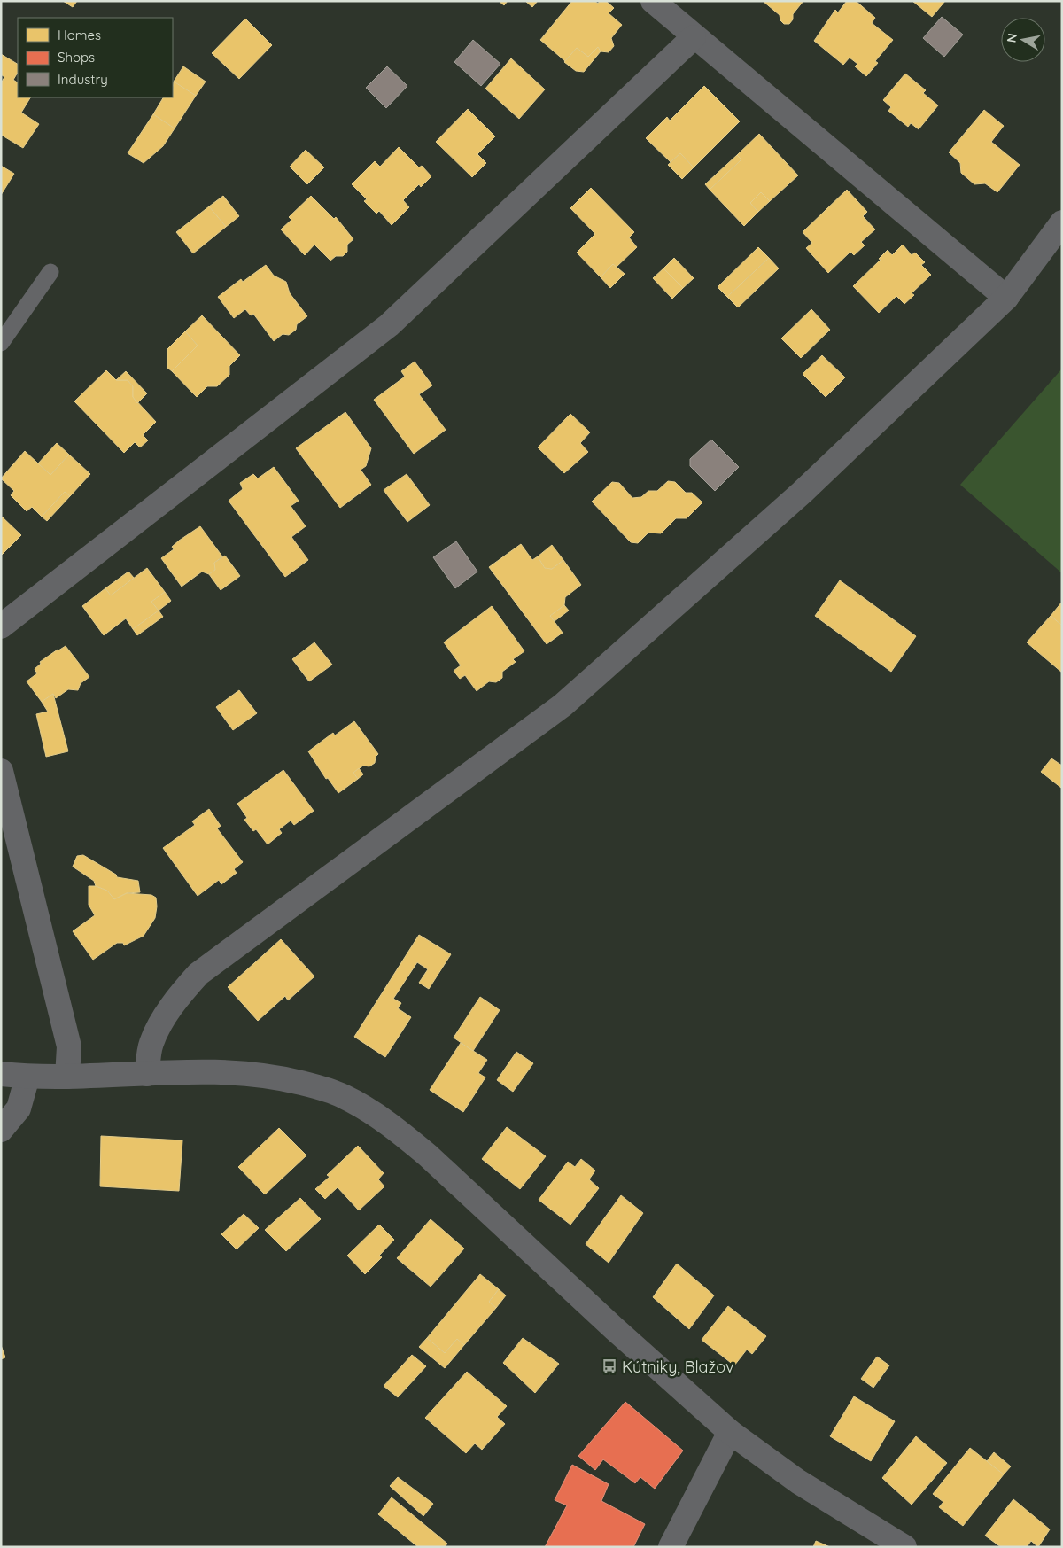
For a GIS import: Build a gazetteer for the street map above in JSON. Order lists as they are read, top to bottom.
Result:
{
  "places": {
    "bus stop": ["Kútniky, Blažov"]
  },
  "legend": ["Homes", "Shops", "Industry"],
  "north": "left"
}
